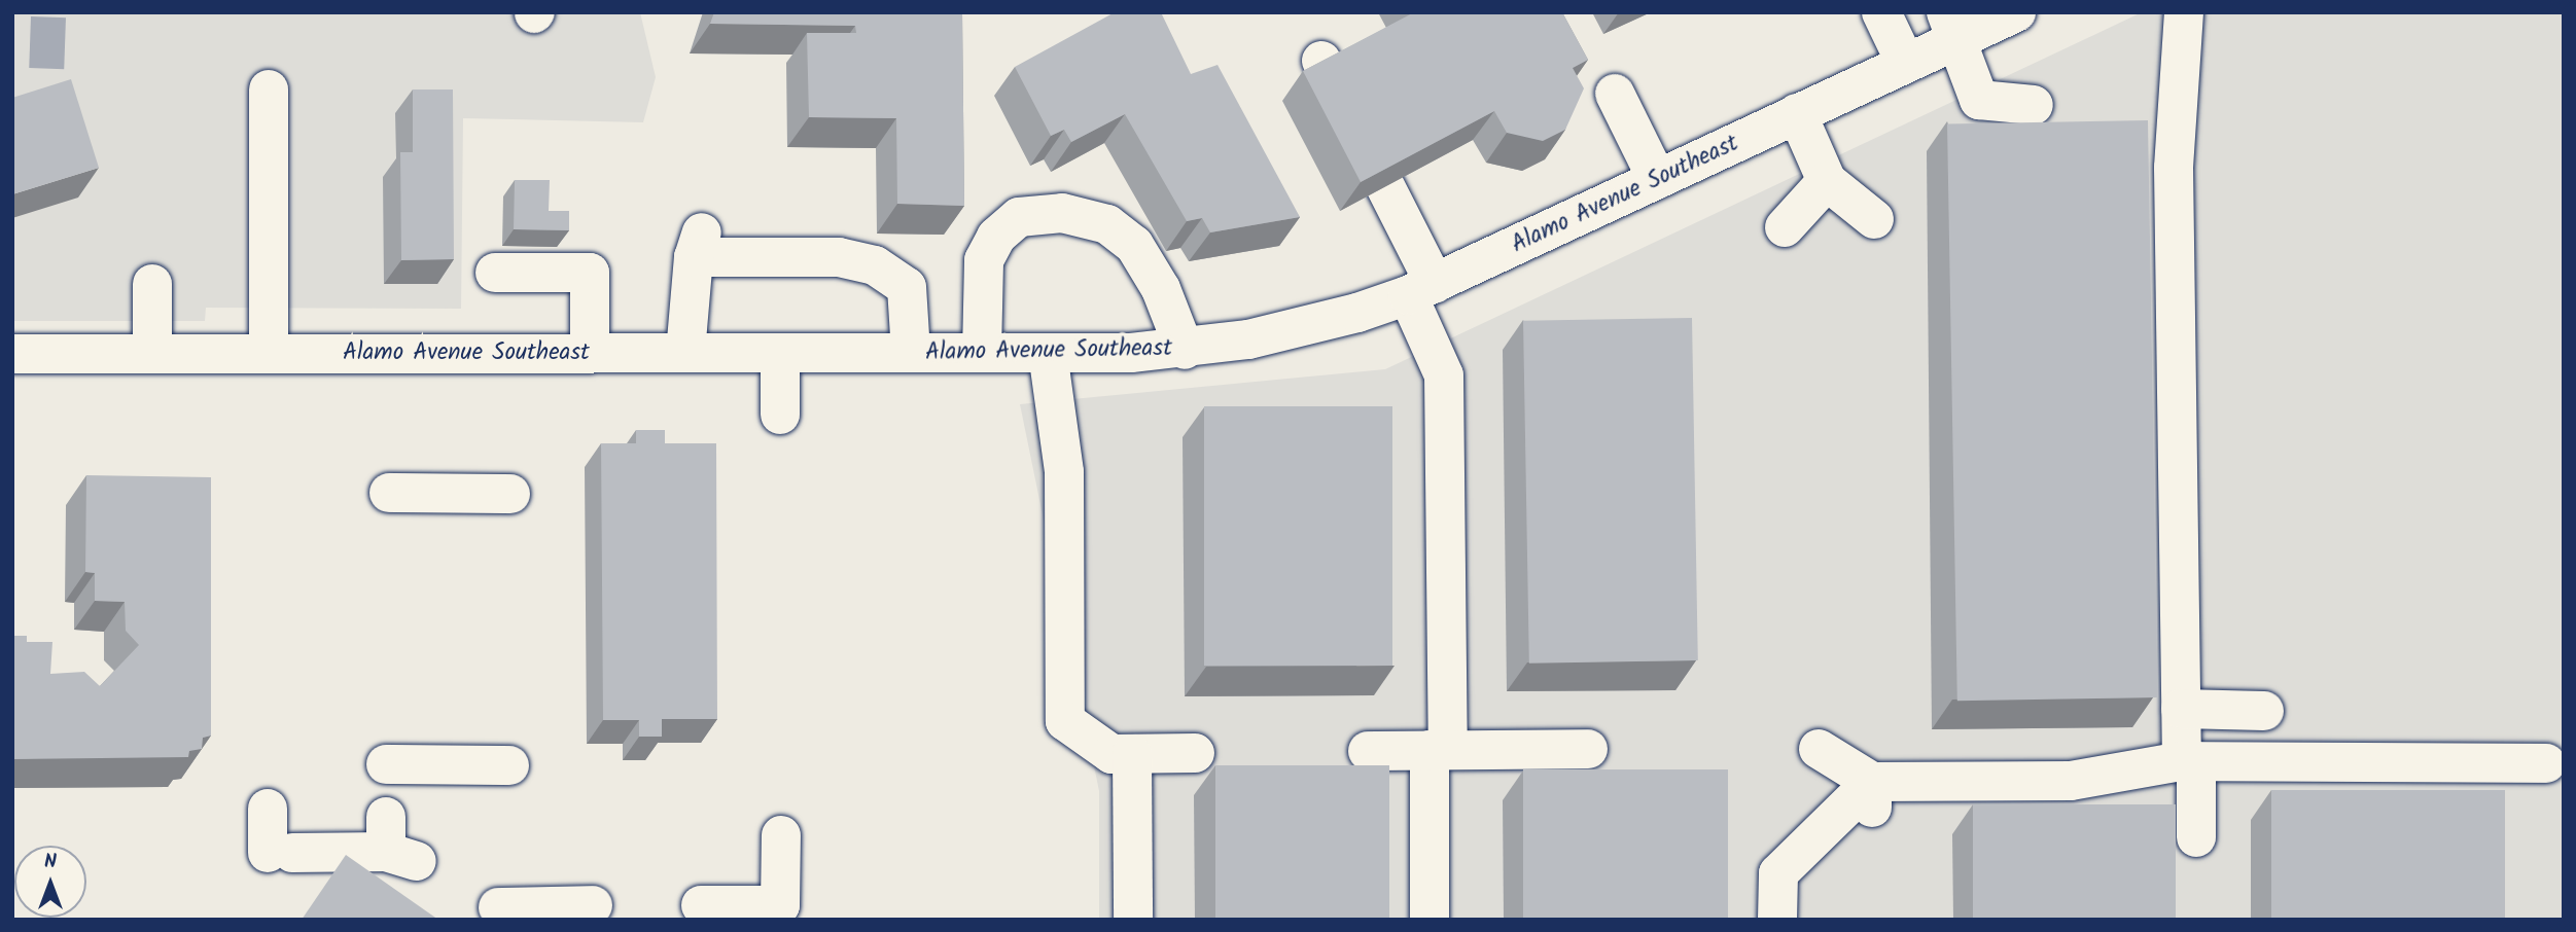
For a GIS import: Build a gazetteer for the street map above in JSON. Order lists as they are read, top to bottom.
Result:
{
  "streets": {
    "street": ["Alamo Avenue Southeast"]
  },
  "north": "top"
}
